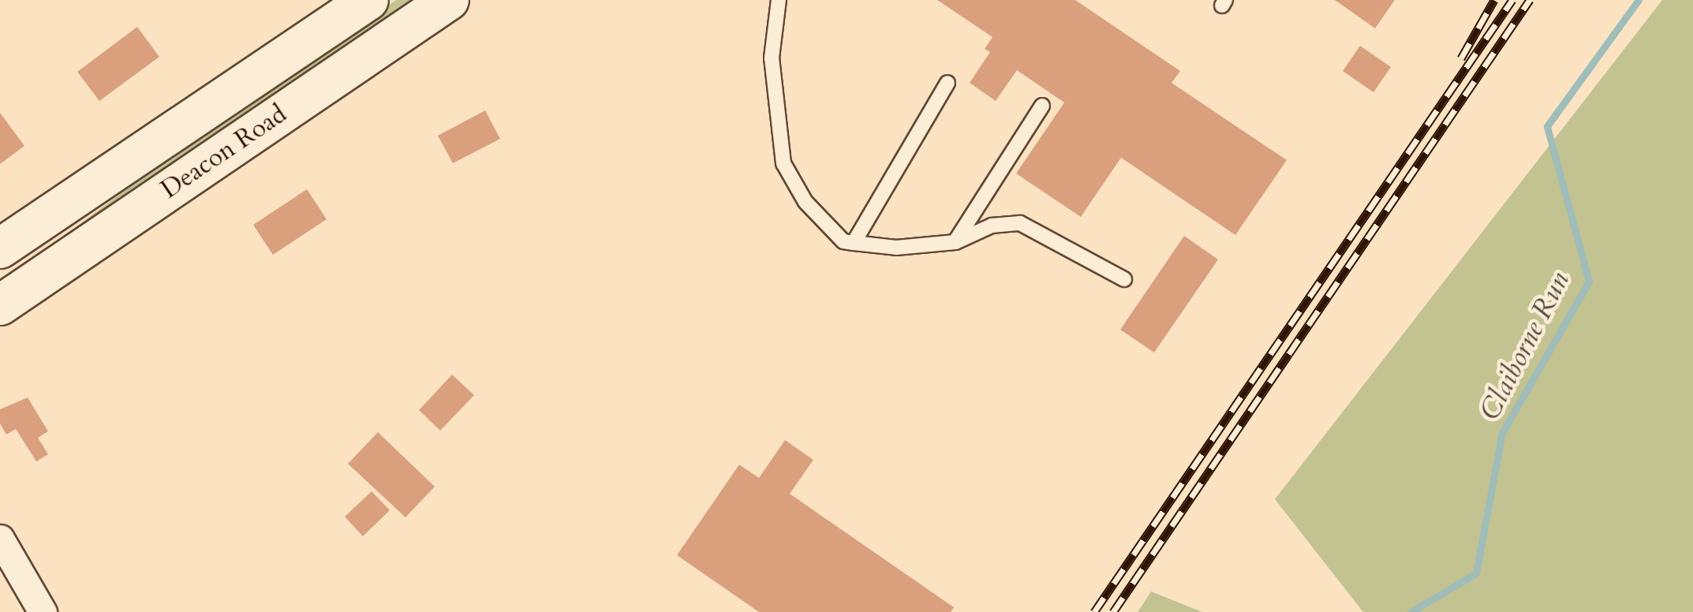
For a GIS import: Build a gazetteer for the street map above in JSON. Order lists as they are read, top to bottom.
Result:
{
  "streets": {
    "main road": ["Deacon Road"]
  },
  "water": ["Claiborne Run"]
}
